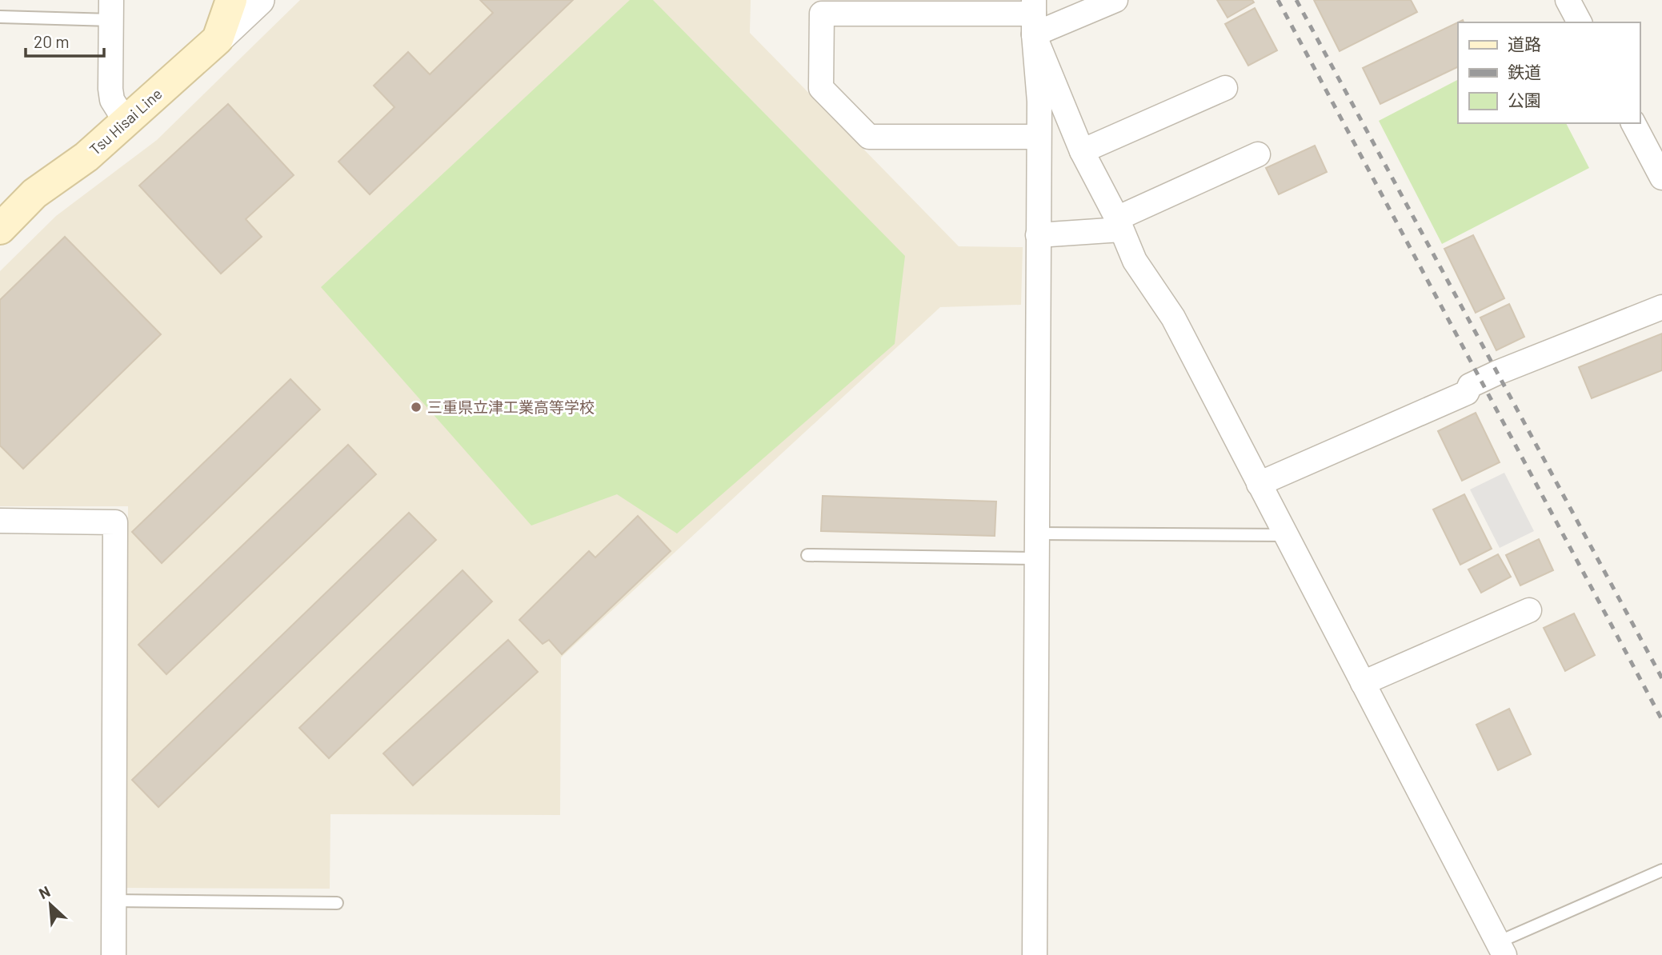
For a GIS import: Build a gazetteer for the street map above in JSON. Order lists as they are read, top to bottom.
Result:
{
  "streets": {
    "main road": ["Tsu Hisai Line"]
  },
  "places": ["三重県立津工業高等学校"],
  "legend": ["道路", "鉄道", "公園"],
  "scale_bar": "20 m",
  "north": "top left"
}
